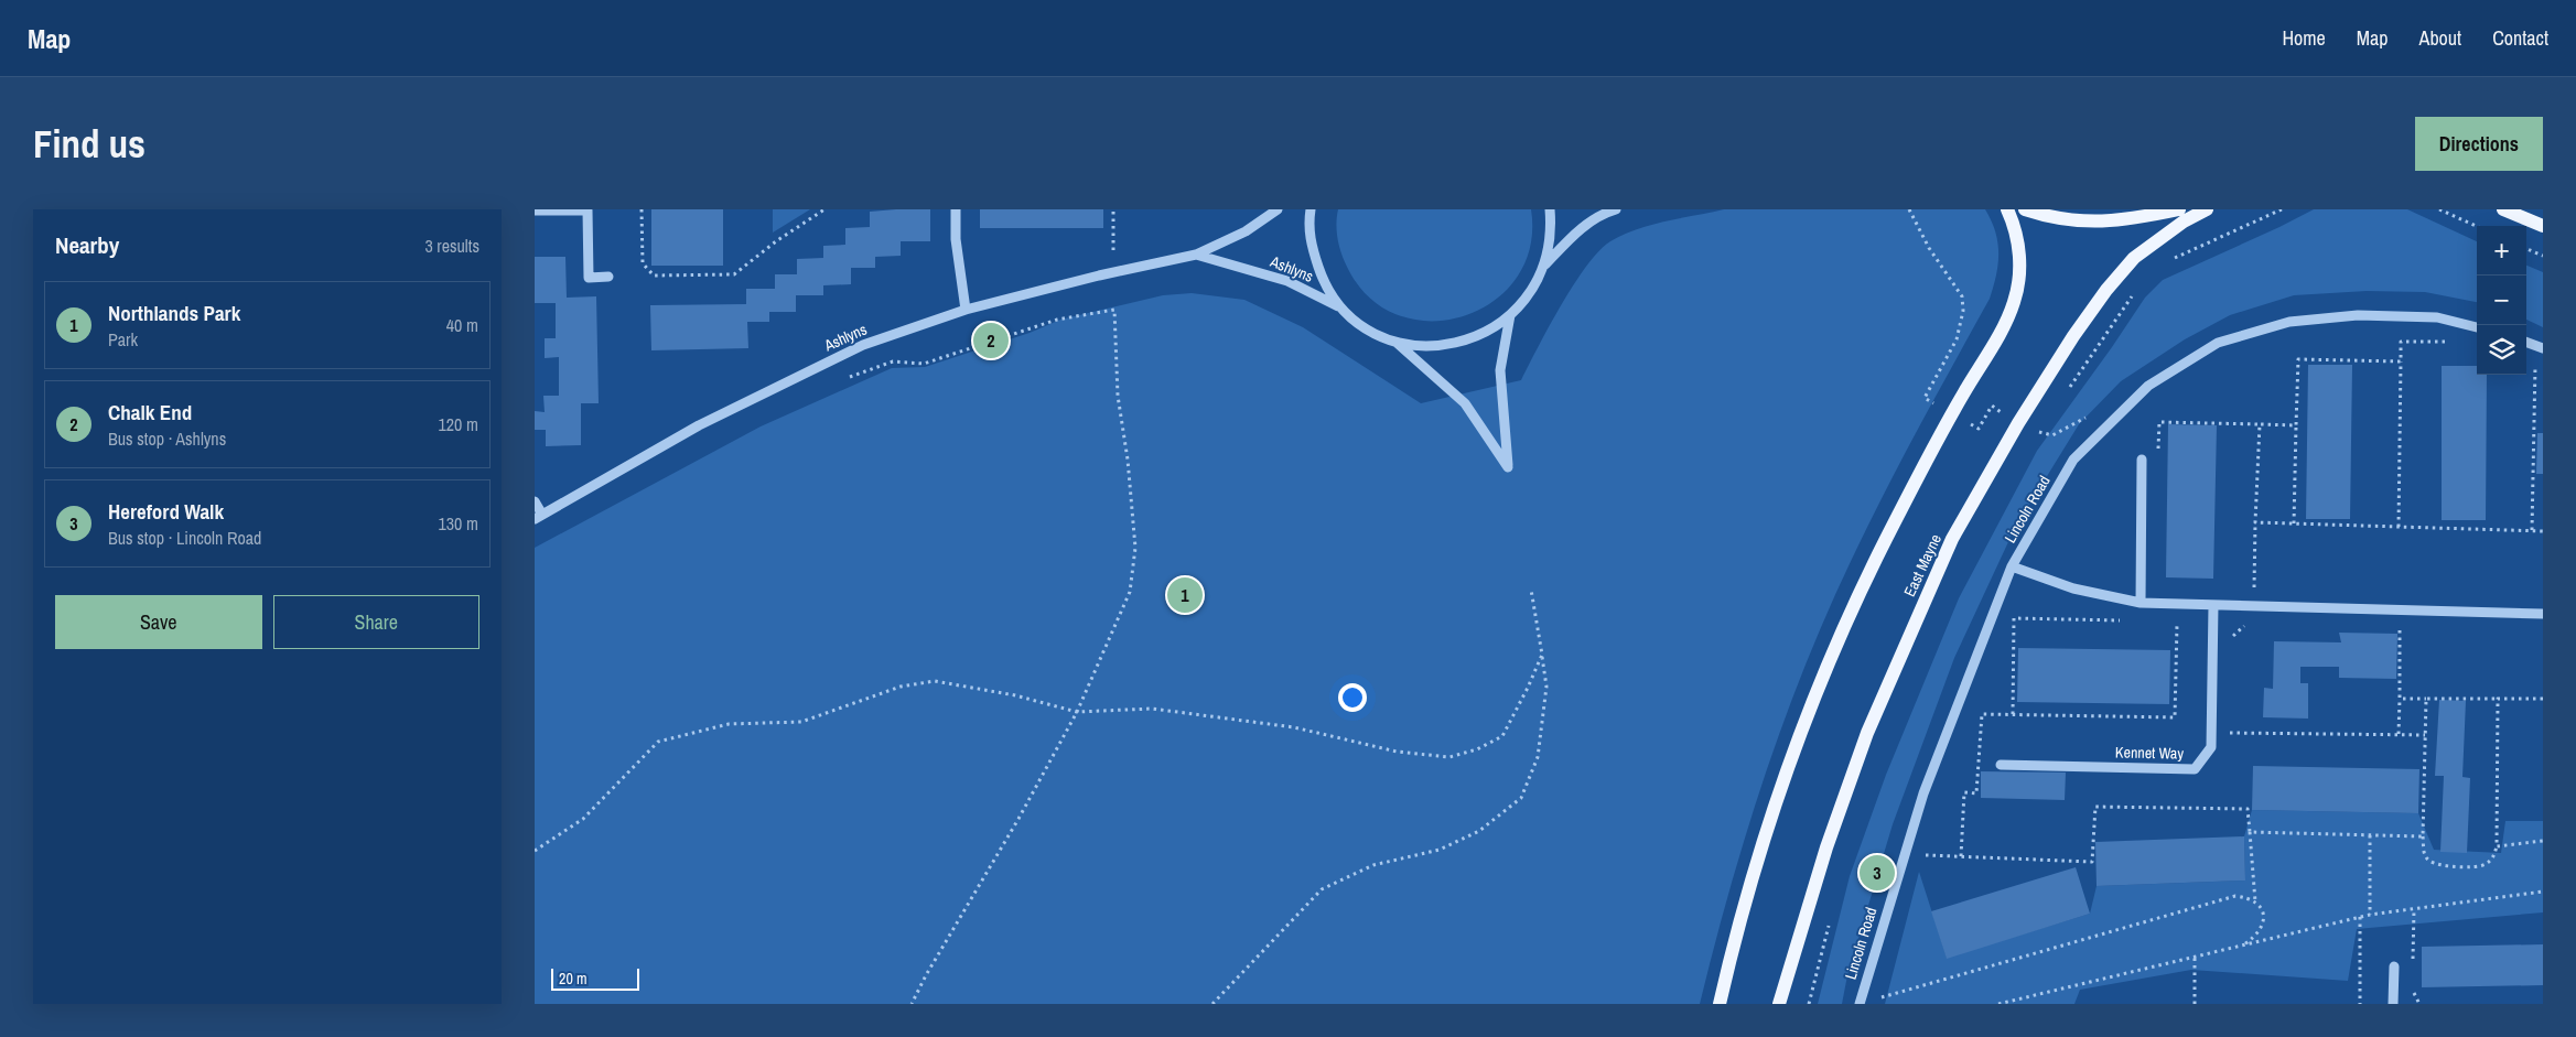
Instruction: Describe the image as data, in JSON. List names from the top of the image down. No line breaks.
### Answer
{"streets":{"main road":["East Mayne"],"street":["Ashlyns","Lincoln Road","Kennet Way"]},"scale_bar":"20 m","page":{"header":"Map","nav":["Home","Map","About","Contact"],"buttons":["Directions",["Save","Share"]],"title":"Find us","heading":["Nearby","3 results"],"map_buttons":["+","−"],"list":[{"mark":"1","name":"Northlands Park","note":"Park","value":"40 m"},{"mark":"2","name":"Chalk End","note":"Bus stop · Ashlyns","value":"120 m"},{"mark":"3","name":"Hereford Walk","note":"Bus stop · Lincoln Road","value":"130 m"}],"pins":["2","1","3"],"scale":"20 m"}}
